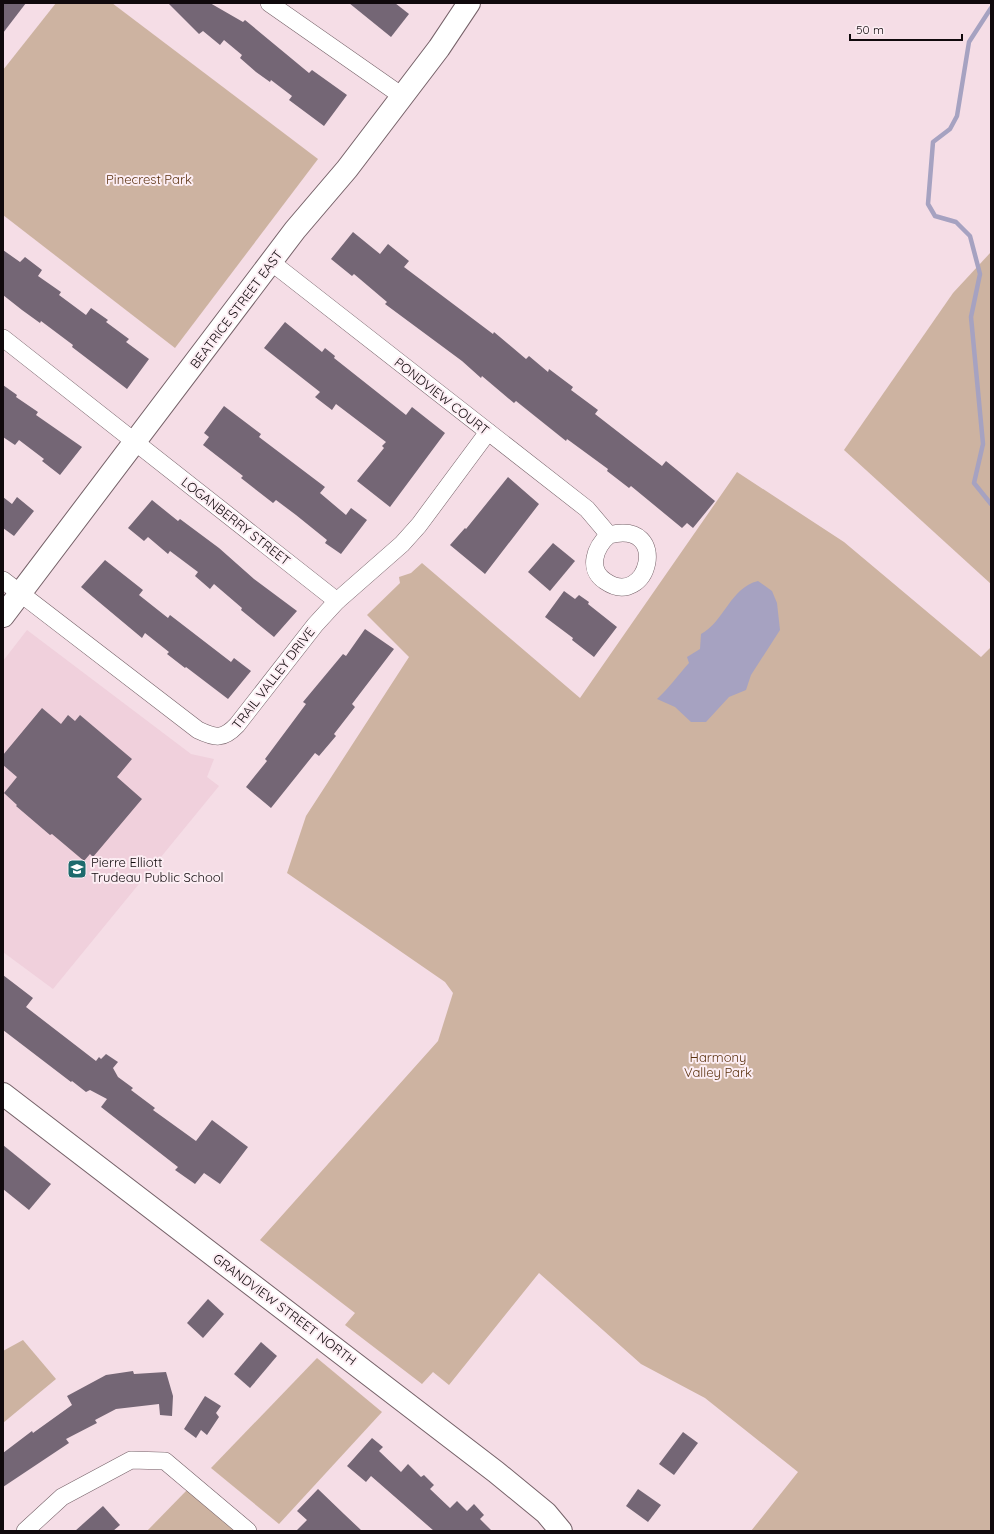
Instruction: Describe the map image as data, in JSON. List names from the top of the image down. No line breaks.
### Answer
{"streets":{"street":["BEATRICE STREET EAST","PONDVIEW COURT","LOGANBERRY STREET","TRAIL VALLEY DRIVE","GRANDVIEW STREET NORTH"]},"crossings":[["BEATRICE STREET EAST","PONDVIEW COURT"],["BEATRICE STREET EAST","LOGANBERRY STREET"],["BEATRICE STREET EAST","TRAIL VALLEY DRIVE"],["PONDVIEW COURT","TRAIL VALLEY DRIVE"],["LOGANBERRY STREET","TRAIL VALLEY DRIVE"]],"parks":["Pinecrest Park","Harmony Valley Park"],"places":{"school or university":["Pierre Elliott Trudeau Public School"]},"scale_bar":"50 m"}
